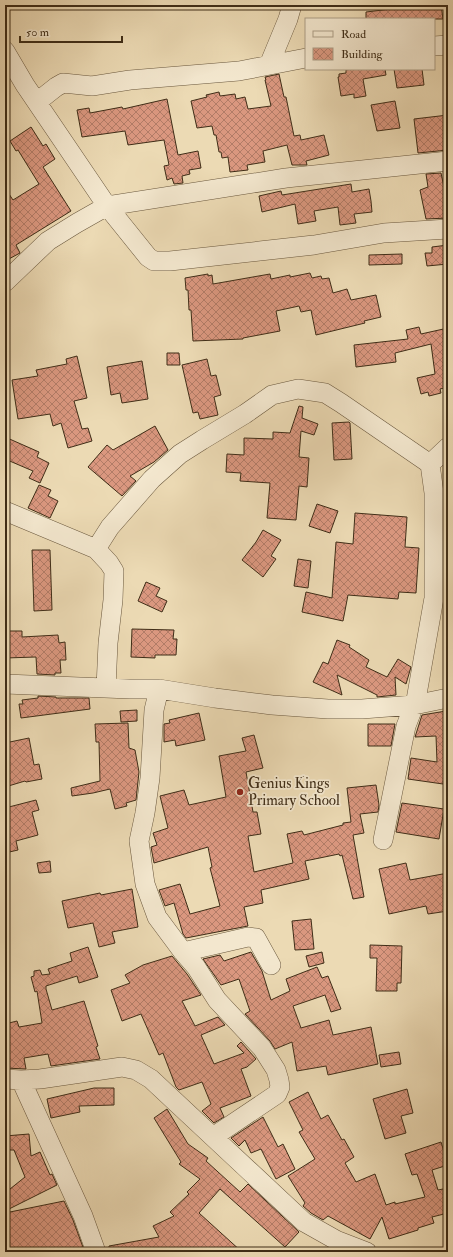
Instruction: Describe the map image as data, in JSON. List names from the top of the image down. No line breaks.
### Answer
{"places":["Genius Kings Primary School"],"legend":["Road","Building"],"scale_bar":"50 m"}
